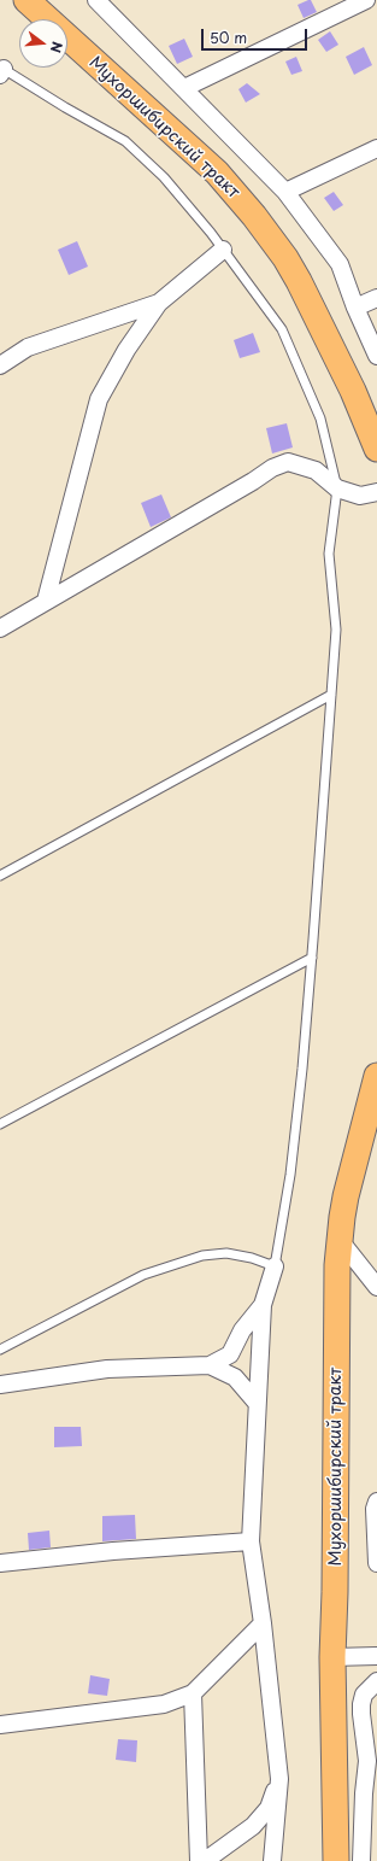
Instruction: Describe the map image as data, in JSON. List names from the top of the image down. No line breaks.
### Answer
{"streets":{"main road":["Мухоршибирский тракт"]},"scale_bar":"50 m","north":"right"}
